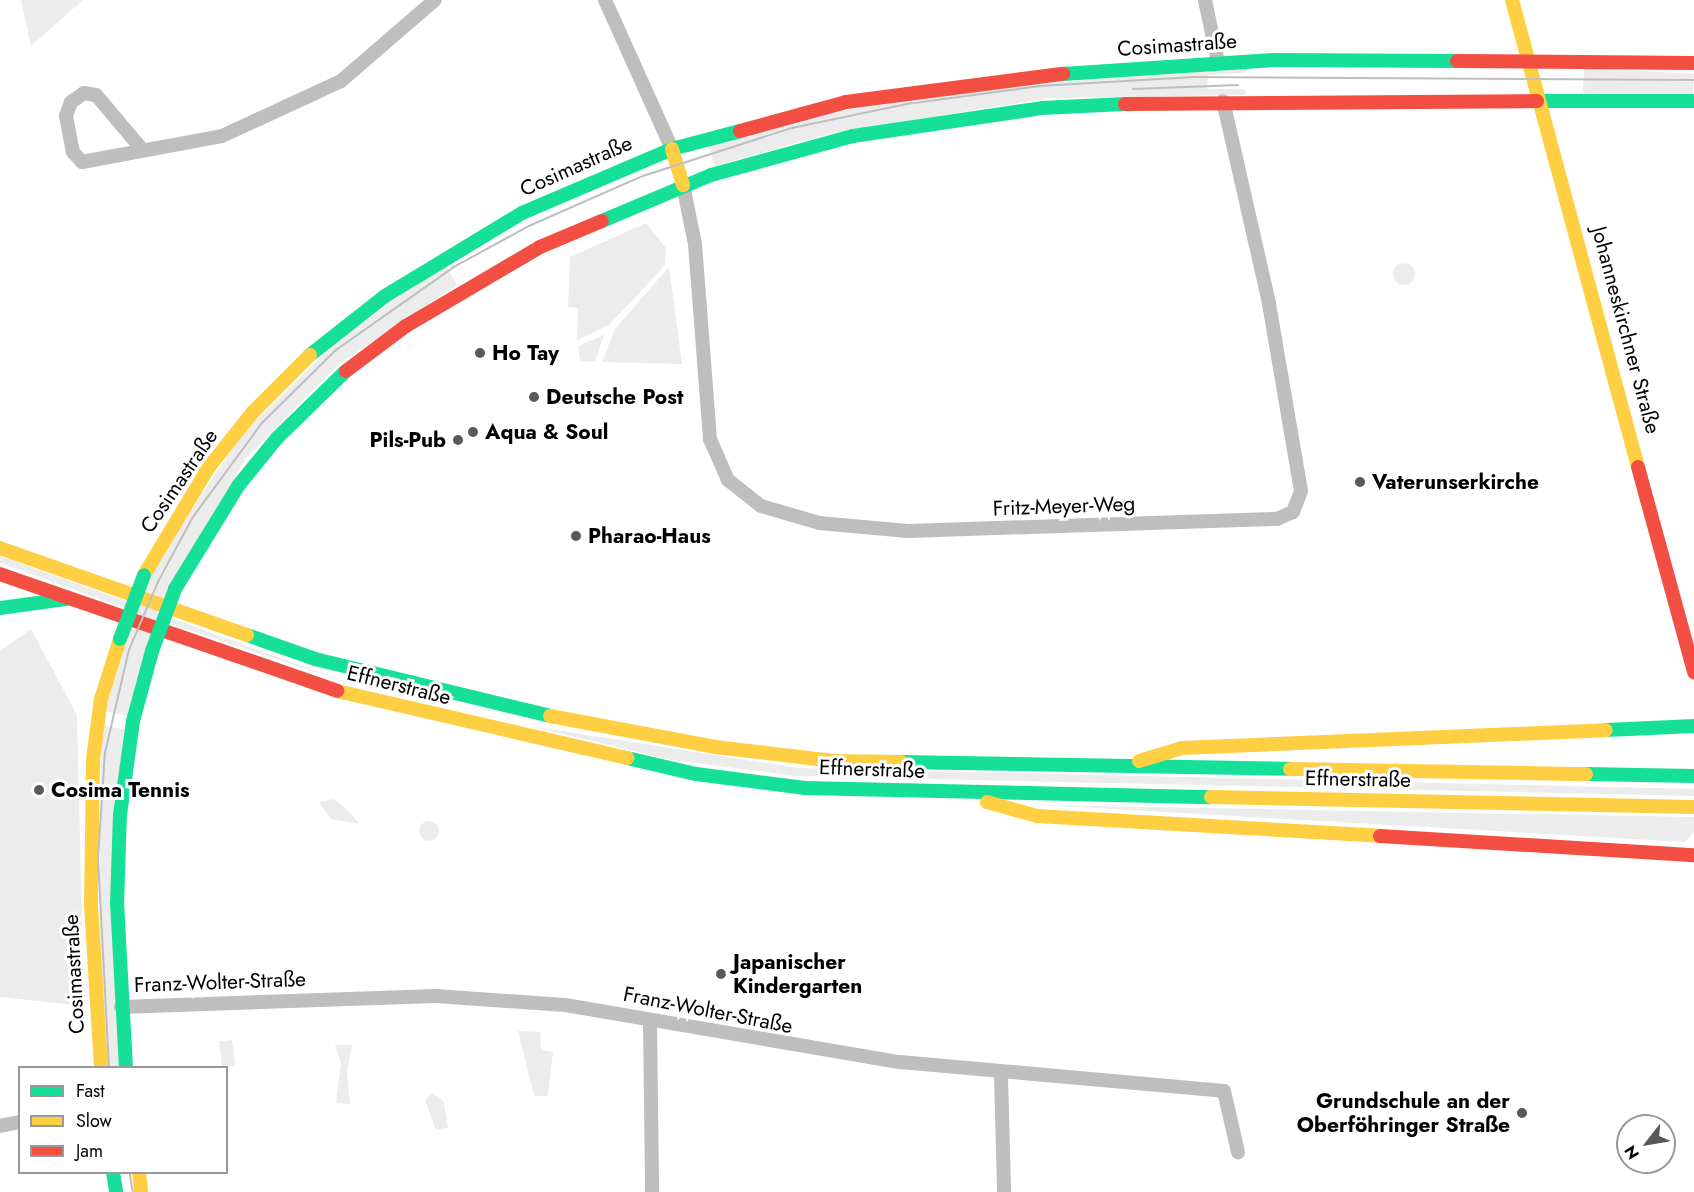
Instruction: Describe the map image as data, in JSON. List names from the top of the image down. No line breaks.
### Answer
{"streets":{"main road":["Cosimastraße","Johanneskirchner Straße","Effnerstraße"],"street":["Fritz-Meyer-Weg","Franz-Wolter-Straße"]},"crossings":[["Cosimastraße","Johanneskirchner Straße"]],"places":["Ho Tay","Deutsche Post","Aqua & Soul","Pils-Pub","Vaterunserkirche","Pharao-Haus","Cosima Tennis","Japanischer Kindergarten","Grundschule an der Oberföhringer Straße"],"legend":["Fast","Slow","Jam"],"north":"bottom left"}
